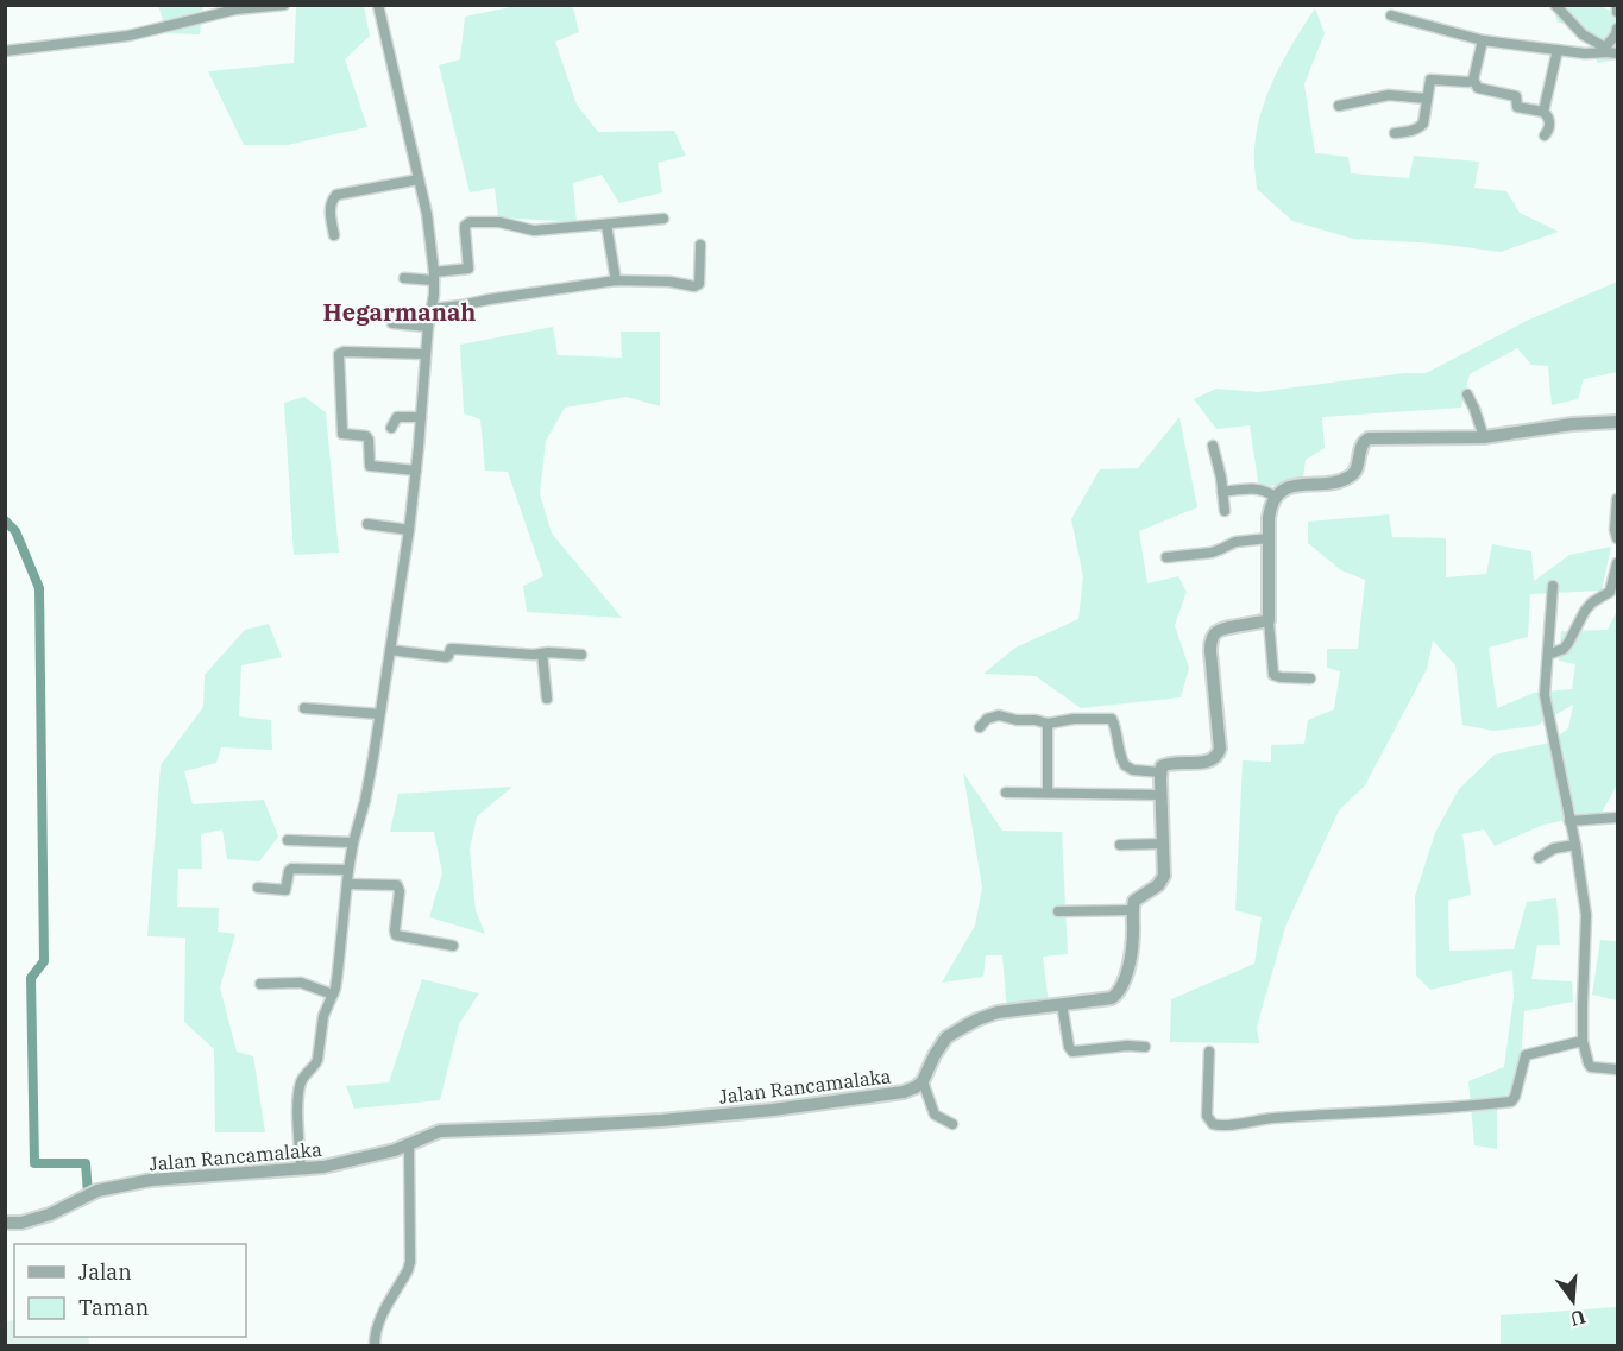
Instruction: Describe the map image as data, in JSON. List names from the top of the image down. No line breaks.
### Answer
{"streets":{"street":["Jalan Rancamalaka"]},"districts":["Hegarmanah"],"legend":["Jalan","Taman"],"north":"bottom"}
